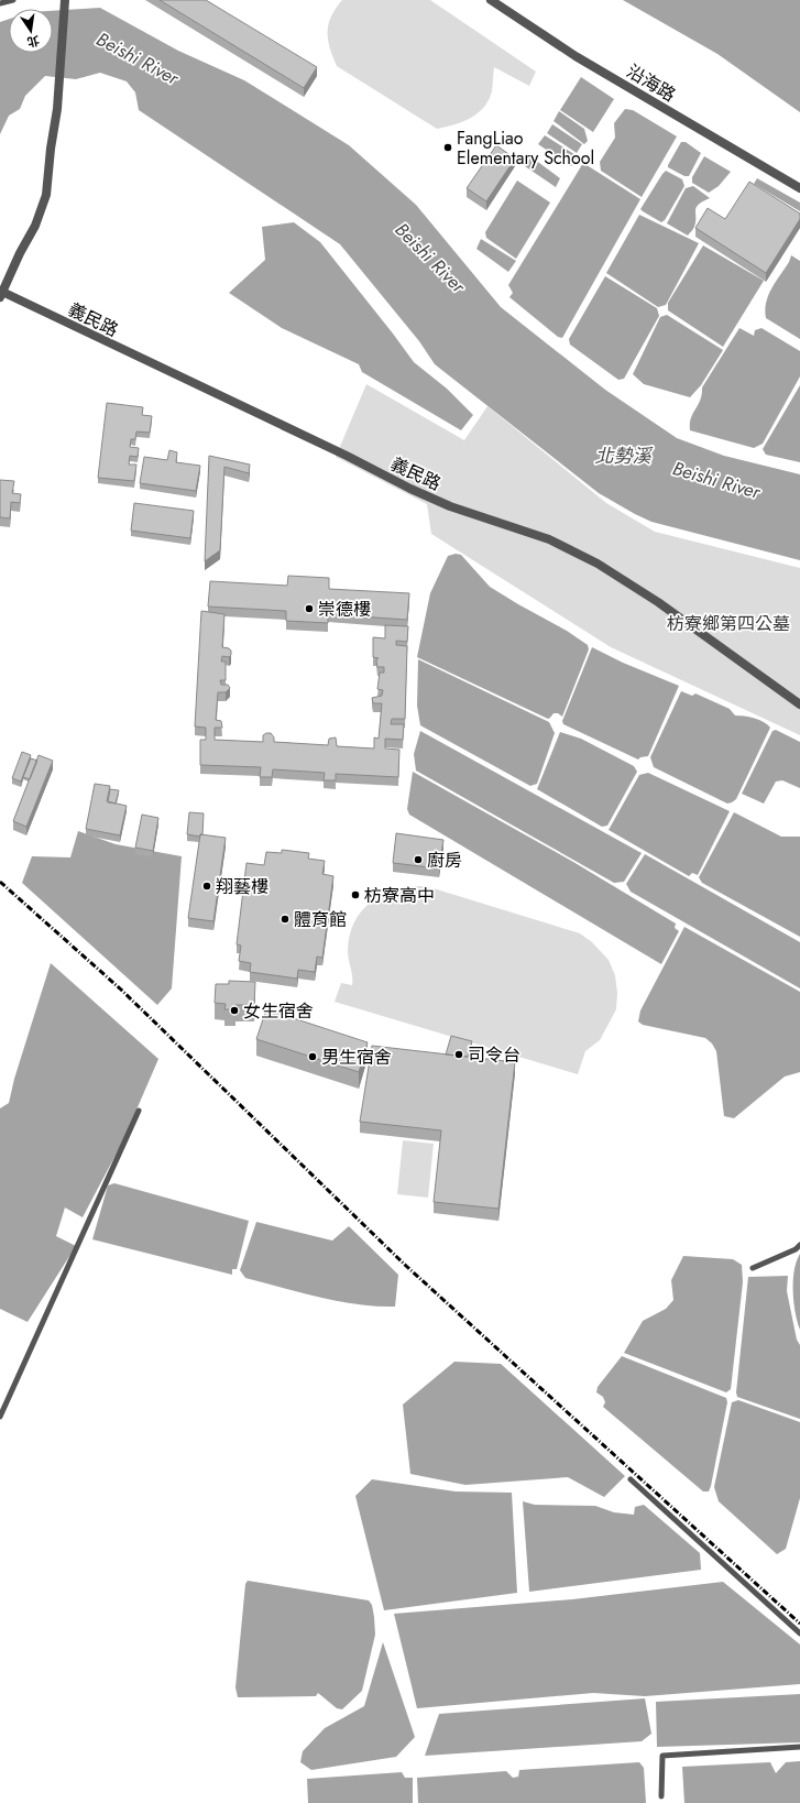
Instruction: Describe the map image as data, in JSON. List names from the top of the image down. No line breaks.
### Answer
{"streets":{"street":["沿海路","義民路"]},"water":["Beishi River","北勢溪"],"parks":["枋寮鄉第四公墓"],"places":["FangLiao Elementary School","崇德樓","廚房","翔藝樓","枋寮高中","體育館","女生宿舍","司令台","男生宿舍"],"north":"bottom"}
